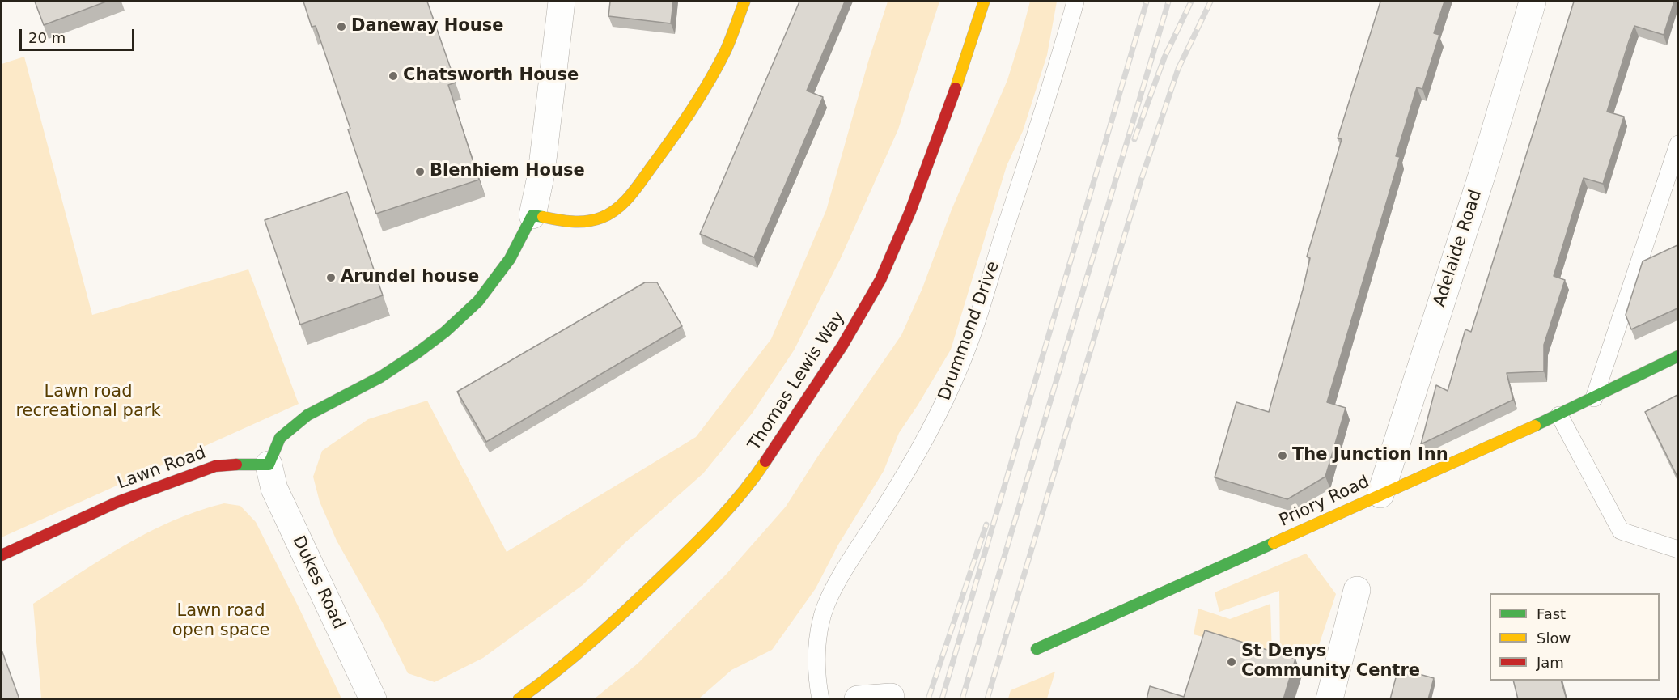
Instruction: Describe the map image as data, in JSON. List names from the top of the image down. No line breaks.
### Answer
{"streets":{"street":["Adelaide Road","Thomas Lewis Way","Lawn Road","Priory Road","Dukes Road"],"lane":["Drummond Drive"]},"crossings":[["Adelaide Road","Priory Road"],["Lawn Road","Dukes Road"]],"parks":["Lawn road recreational park","Lawn road open space"],"places":["Daneway House","Chatsworth House","Blenhiem House","Arundel house","The Junction Inn","St Denys Community Centre"],"legend":["Fast","Slow","Jam"],"scale_bar":"20 m"}
